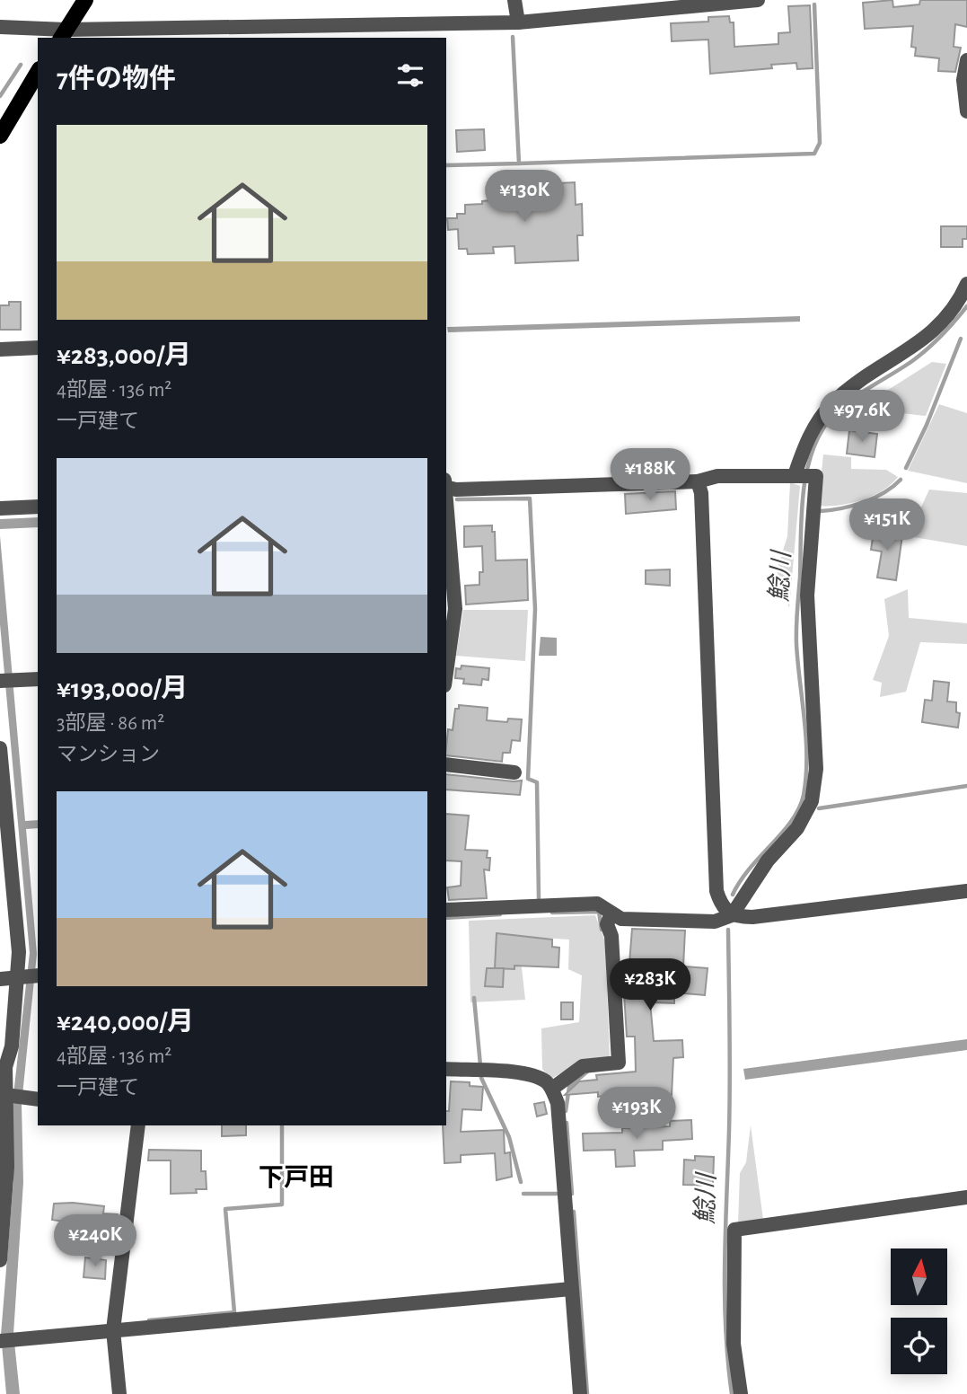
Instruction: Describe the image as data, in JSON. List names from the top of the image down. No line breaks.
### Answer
{"districts":["下戸田"],"water":["鯰川"],"north":"top","page":{"heading":"7件の物件","list":[{"name":"¥283,000/月","note":"4部屋 · 136 m² · 一戸建て"},{"name":"¥193,000/月","note":"3部屋 · 86 m² · マンション"},{"name":"¥240,000/月","note":"4部屋 · 136 m² · 一戸建て"}],"price":["¥130K","¥97.6K","¥188K","¥151K","¥283K","¥193K","¥240K"]}}
